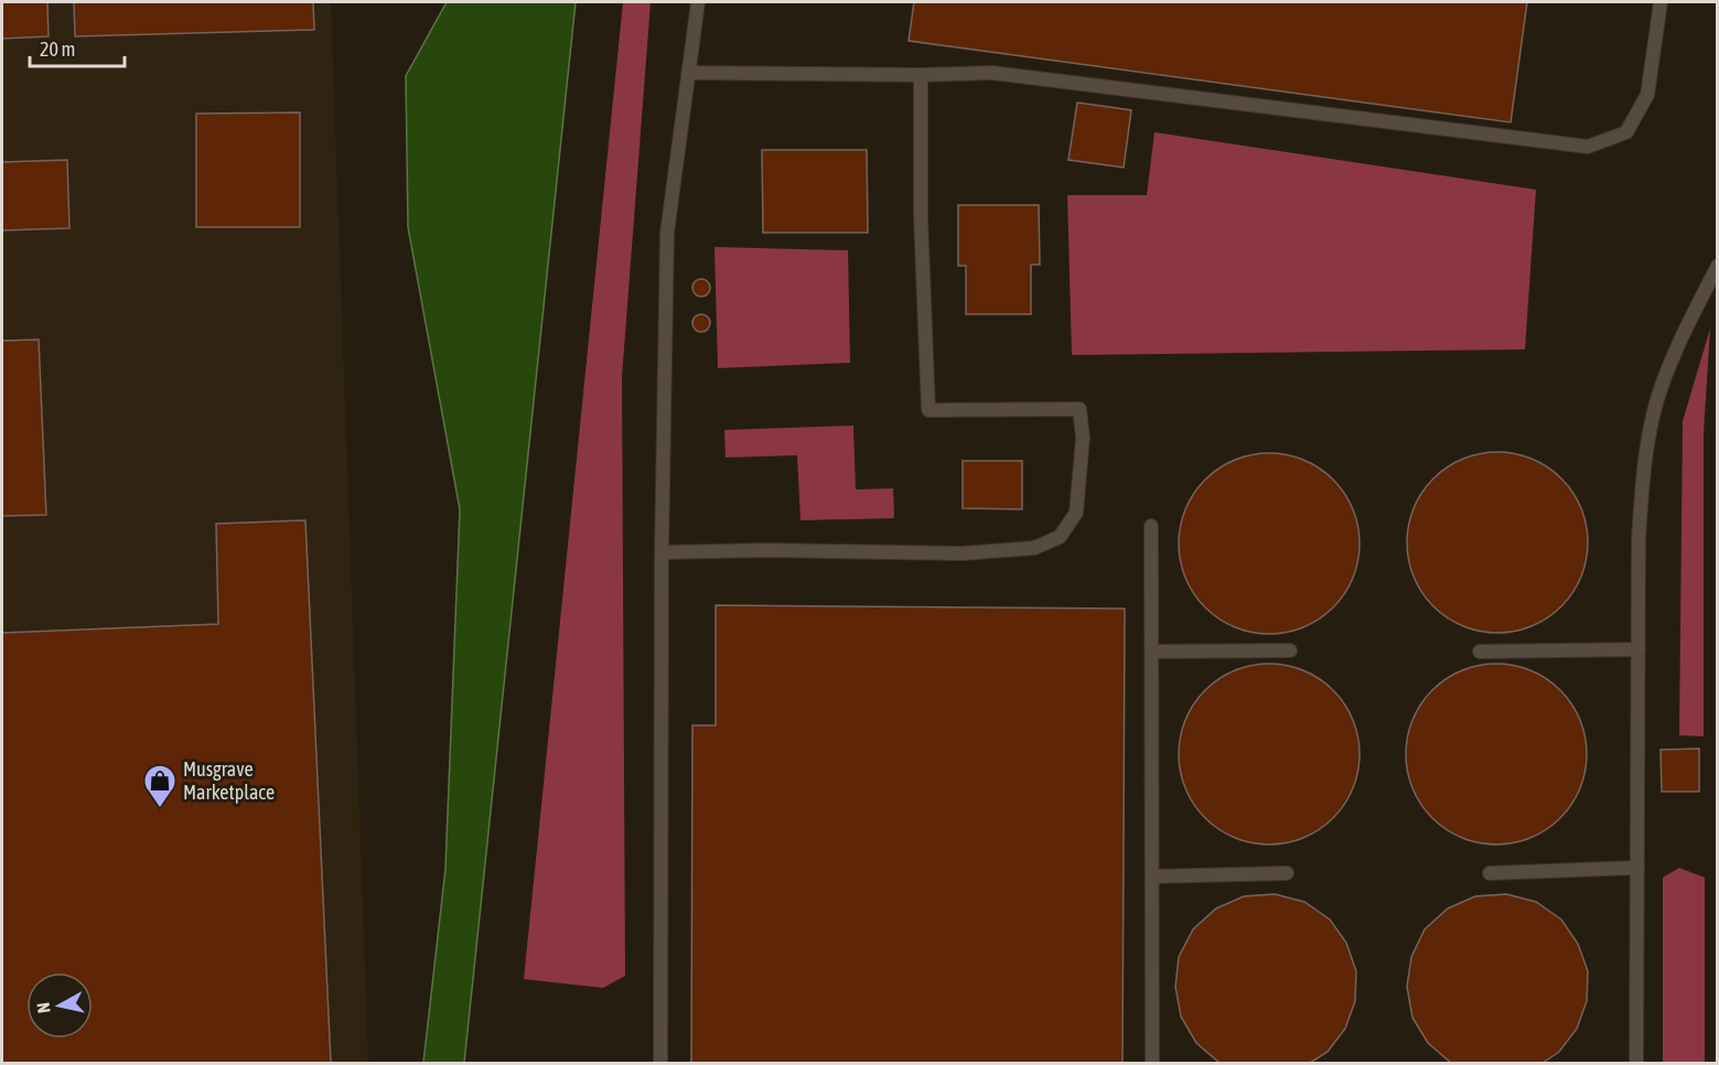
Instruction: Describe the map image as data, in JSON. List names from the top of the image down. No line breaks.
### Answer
{"places":{"shop":["Musgrave Marketplace"]},"scale_bar":"20 m","north":"left"}
